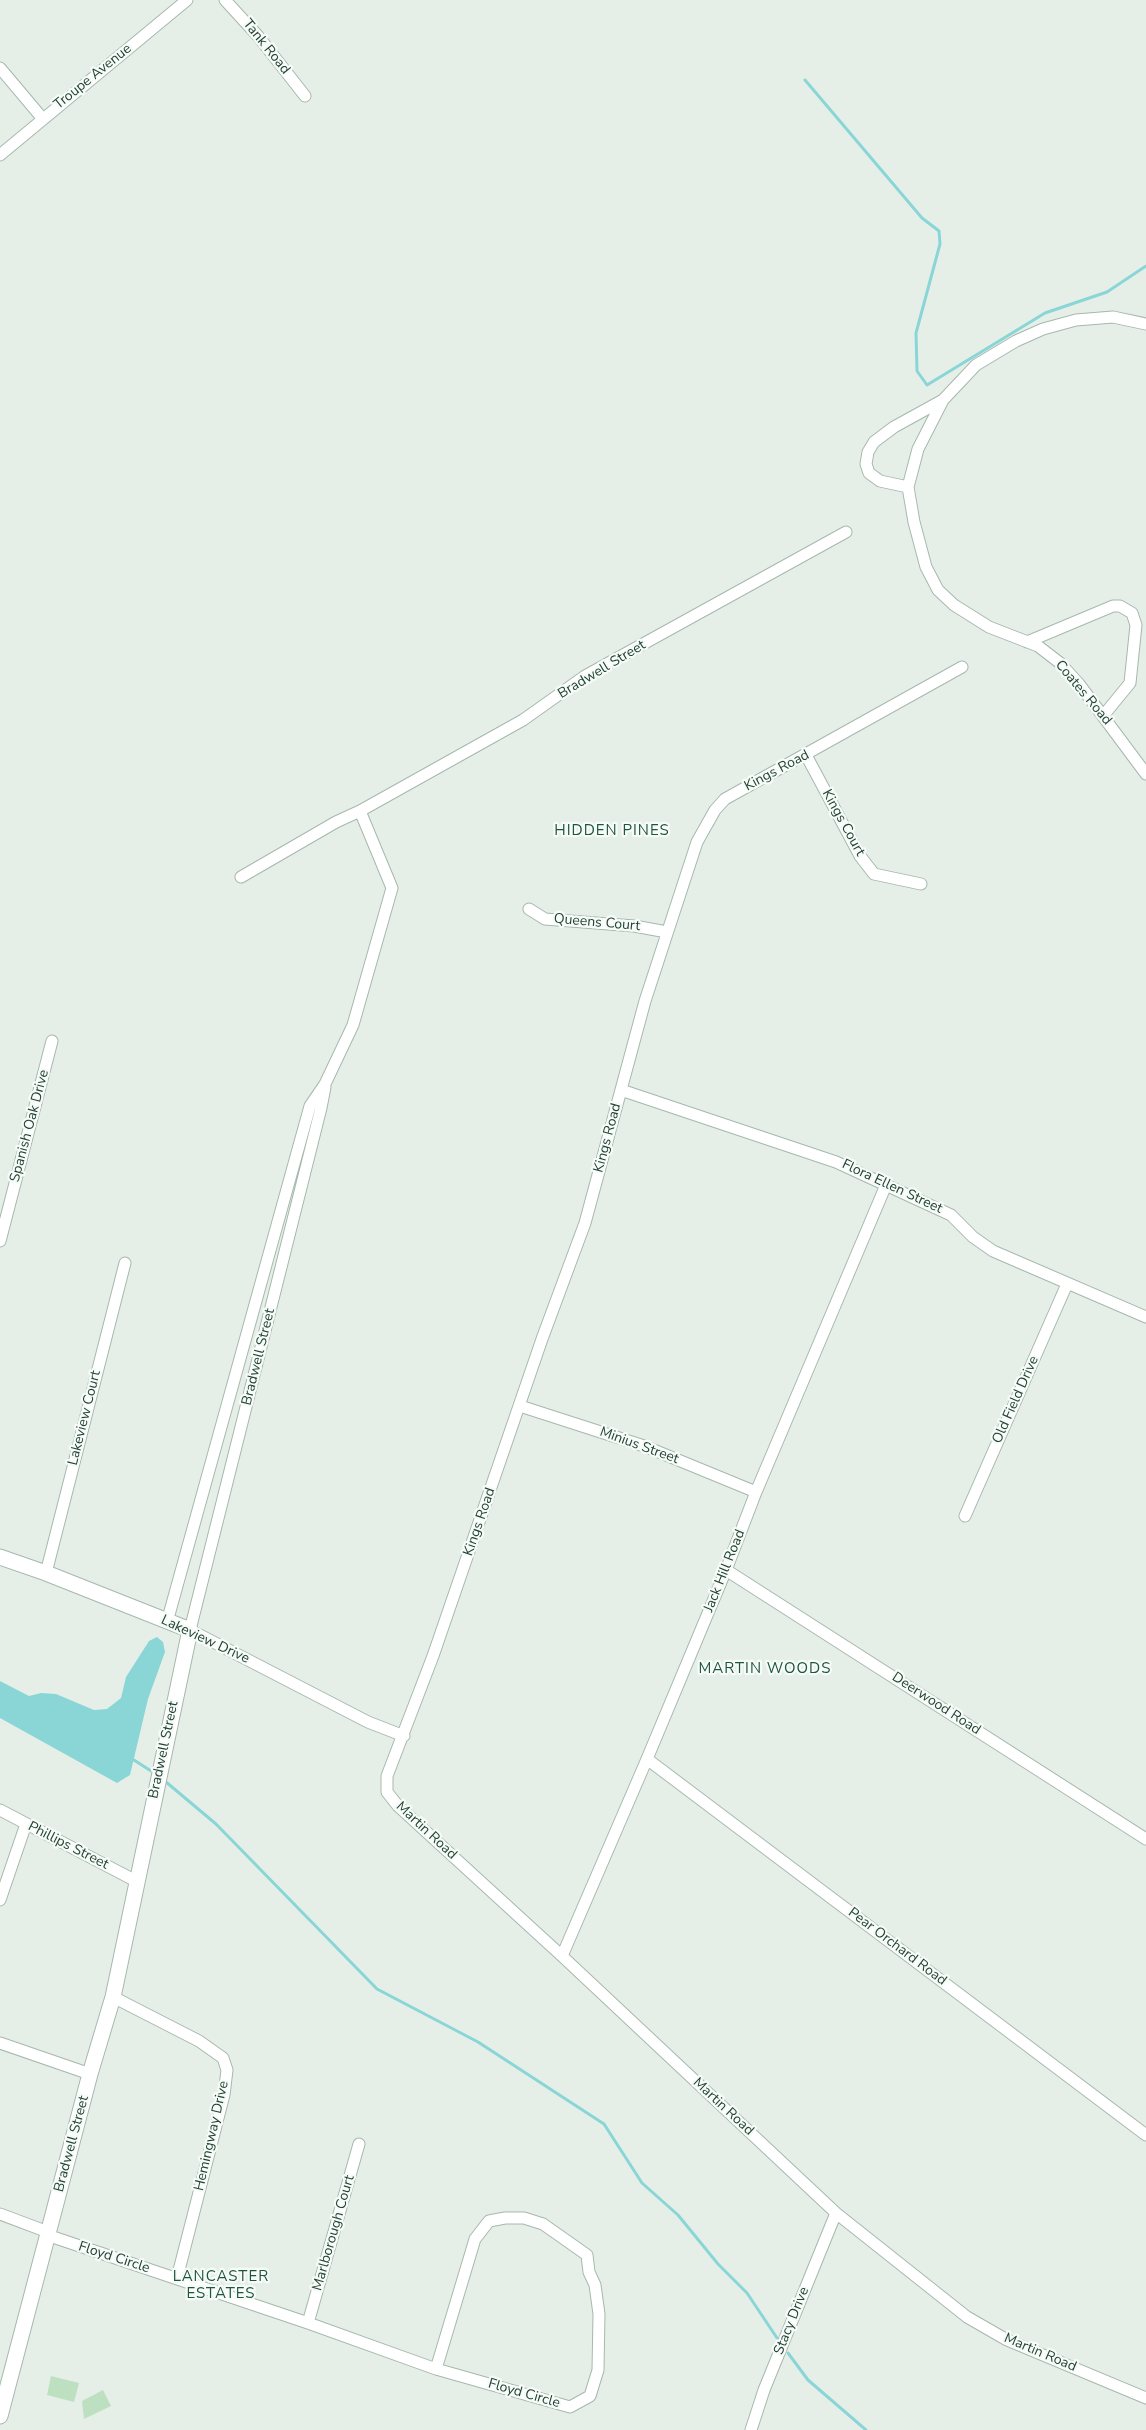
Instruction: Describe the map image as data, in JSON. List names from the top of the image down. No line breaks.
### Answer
{"streets":{"street":["Tank Road","Troupe Avenue","Bradwell Street","Coates Road","Kings Road","Kings Court","Queens Court","Spanish Oak Drive","Flora Ellen Street","Old Field Drive","Lakeview Court","Minius Street","Jack Hill Road","Lakeview Drive","Deerwood Road","Martin Road","Phillips Street","Pear Orchard Road","Hemingway Drive","Marlborough Court","Floyd Circle","Stacy Drive"]},"crossings":[["Bradwell Street","Lakeview Drive"],["Bradwell Street","Phillips Street"],["Bradwell Street","Hemingway Drive"],["Bradwell Street","Floyd Circle"],["Kings Road","Kings Court"],["Kings Road","Queens Court"],["Kings Road","Flora Ellen Street"],["Kings Road","Minius Street"],["Kings Road","Lakeview Drive"],["Kings Road","Martin Road"],["Flora Ellen Street","Old Field Drive"],["Flora Ellen Street","Jack Hill Road"],["Lakeview Court","Lakeview Drive"],["Minius Street","Jack Hill Road"],["Jack Hill Road","Deerwood Road"],["Jack Hill Road","Martin Road"],["Jack Hill Road","Pear Orchard Road"],["Lakeview Drive","Martin Road"],["Martin Road","Stacy Drive"],["Hemingway Drive","Floyd Circle"],["Marlborough Court","Floyd Circle"]],"districts":["HIDDEN PINES","MARTIN WOODS","LANCASTER ESTATES"]}
